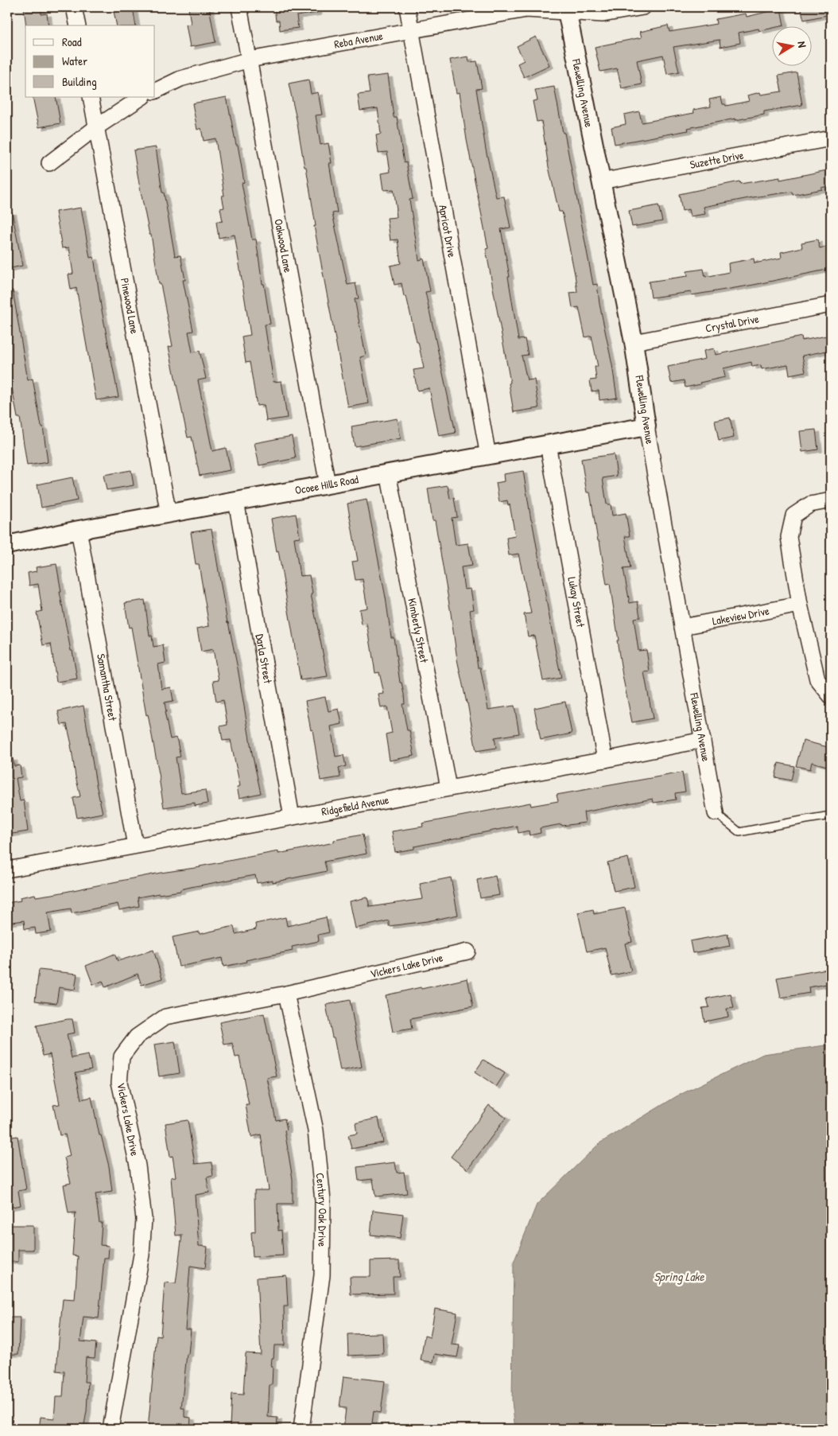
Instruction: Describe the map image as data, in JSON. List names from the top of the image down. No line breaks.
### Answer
{"streets":{"street":["Reba Avenue","Flewelling Avenue","Suzette Drive","Apricot Drive","Oakwood Lane","Pinewood Lane","Crystal Drive","Ocoee Hills Road","Lukay Street","Lakeview Drive","Kimberly Street","Darla Street","Samantha Street","Ridgefield Avenue","Vickers Lake Drive","Century Oak Drive"]},"crossings":[["Reba Avenue","Flewelling Avenue"],["Reba Avenue","Apricot Drive"],["Reba Avenue","Oakwood Lane"],["Flewelling Avenue","Suzette Drive"],["Flewelling Avenue","Crystal Drive"],["Flewelling Avenue","Ocoee Hills Road"],["Flewelling Avenue","Lakeview Drive"],["Flewelling Avenue","Ridgefield Avenue"],["Apricot Drive","Ocoee Hills Road"],["Oakwood Lane","Ocoee Hills Road"],["Pinewood Lane","Ocoee Hills Road"],["Ocoee Hills Road","Lukay Street"],["Ocoee Hills Road","Kimberly Street"],["Ocoee Hills Road","Darla Street"],["Ocoee Hills Road","Samantha Street"],["Lukay Street","Ridgefield Avenue"],["Kimberly Street","Ridgefield Avenue"],["Darla Street","Ridgefield Avenue"],["Samantha Street","Ridgefield Avenue"],["Vickers Lake Drive","Century Oak Drive"]],"water":["Spring Lake"],"legend":["Road","Water","Building"],"north":"right"}
